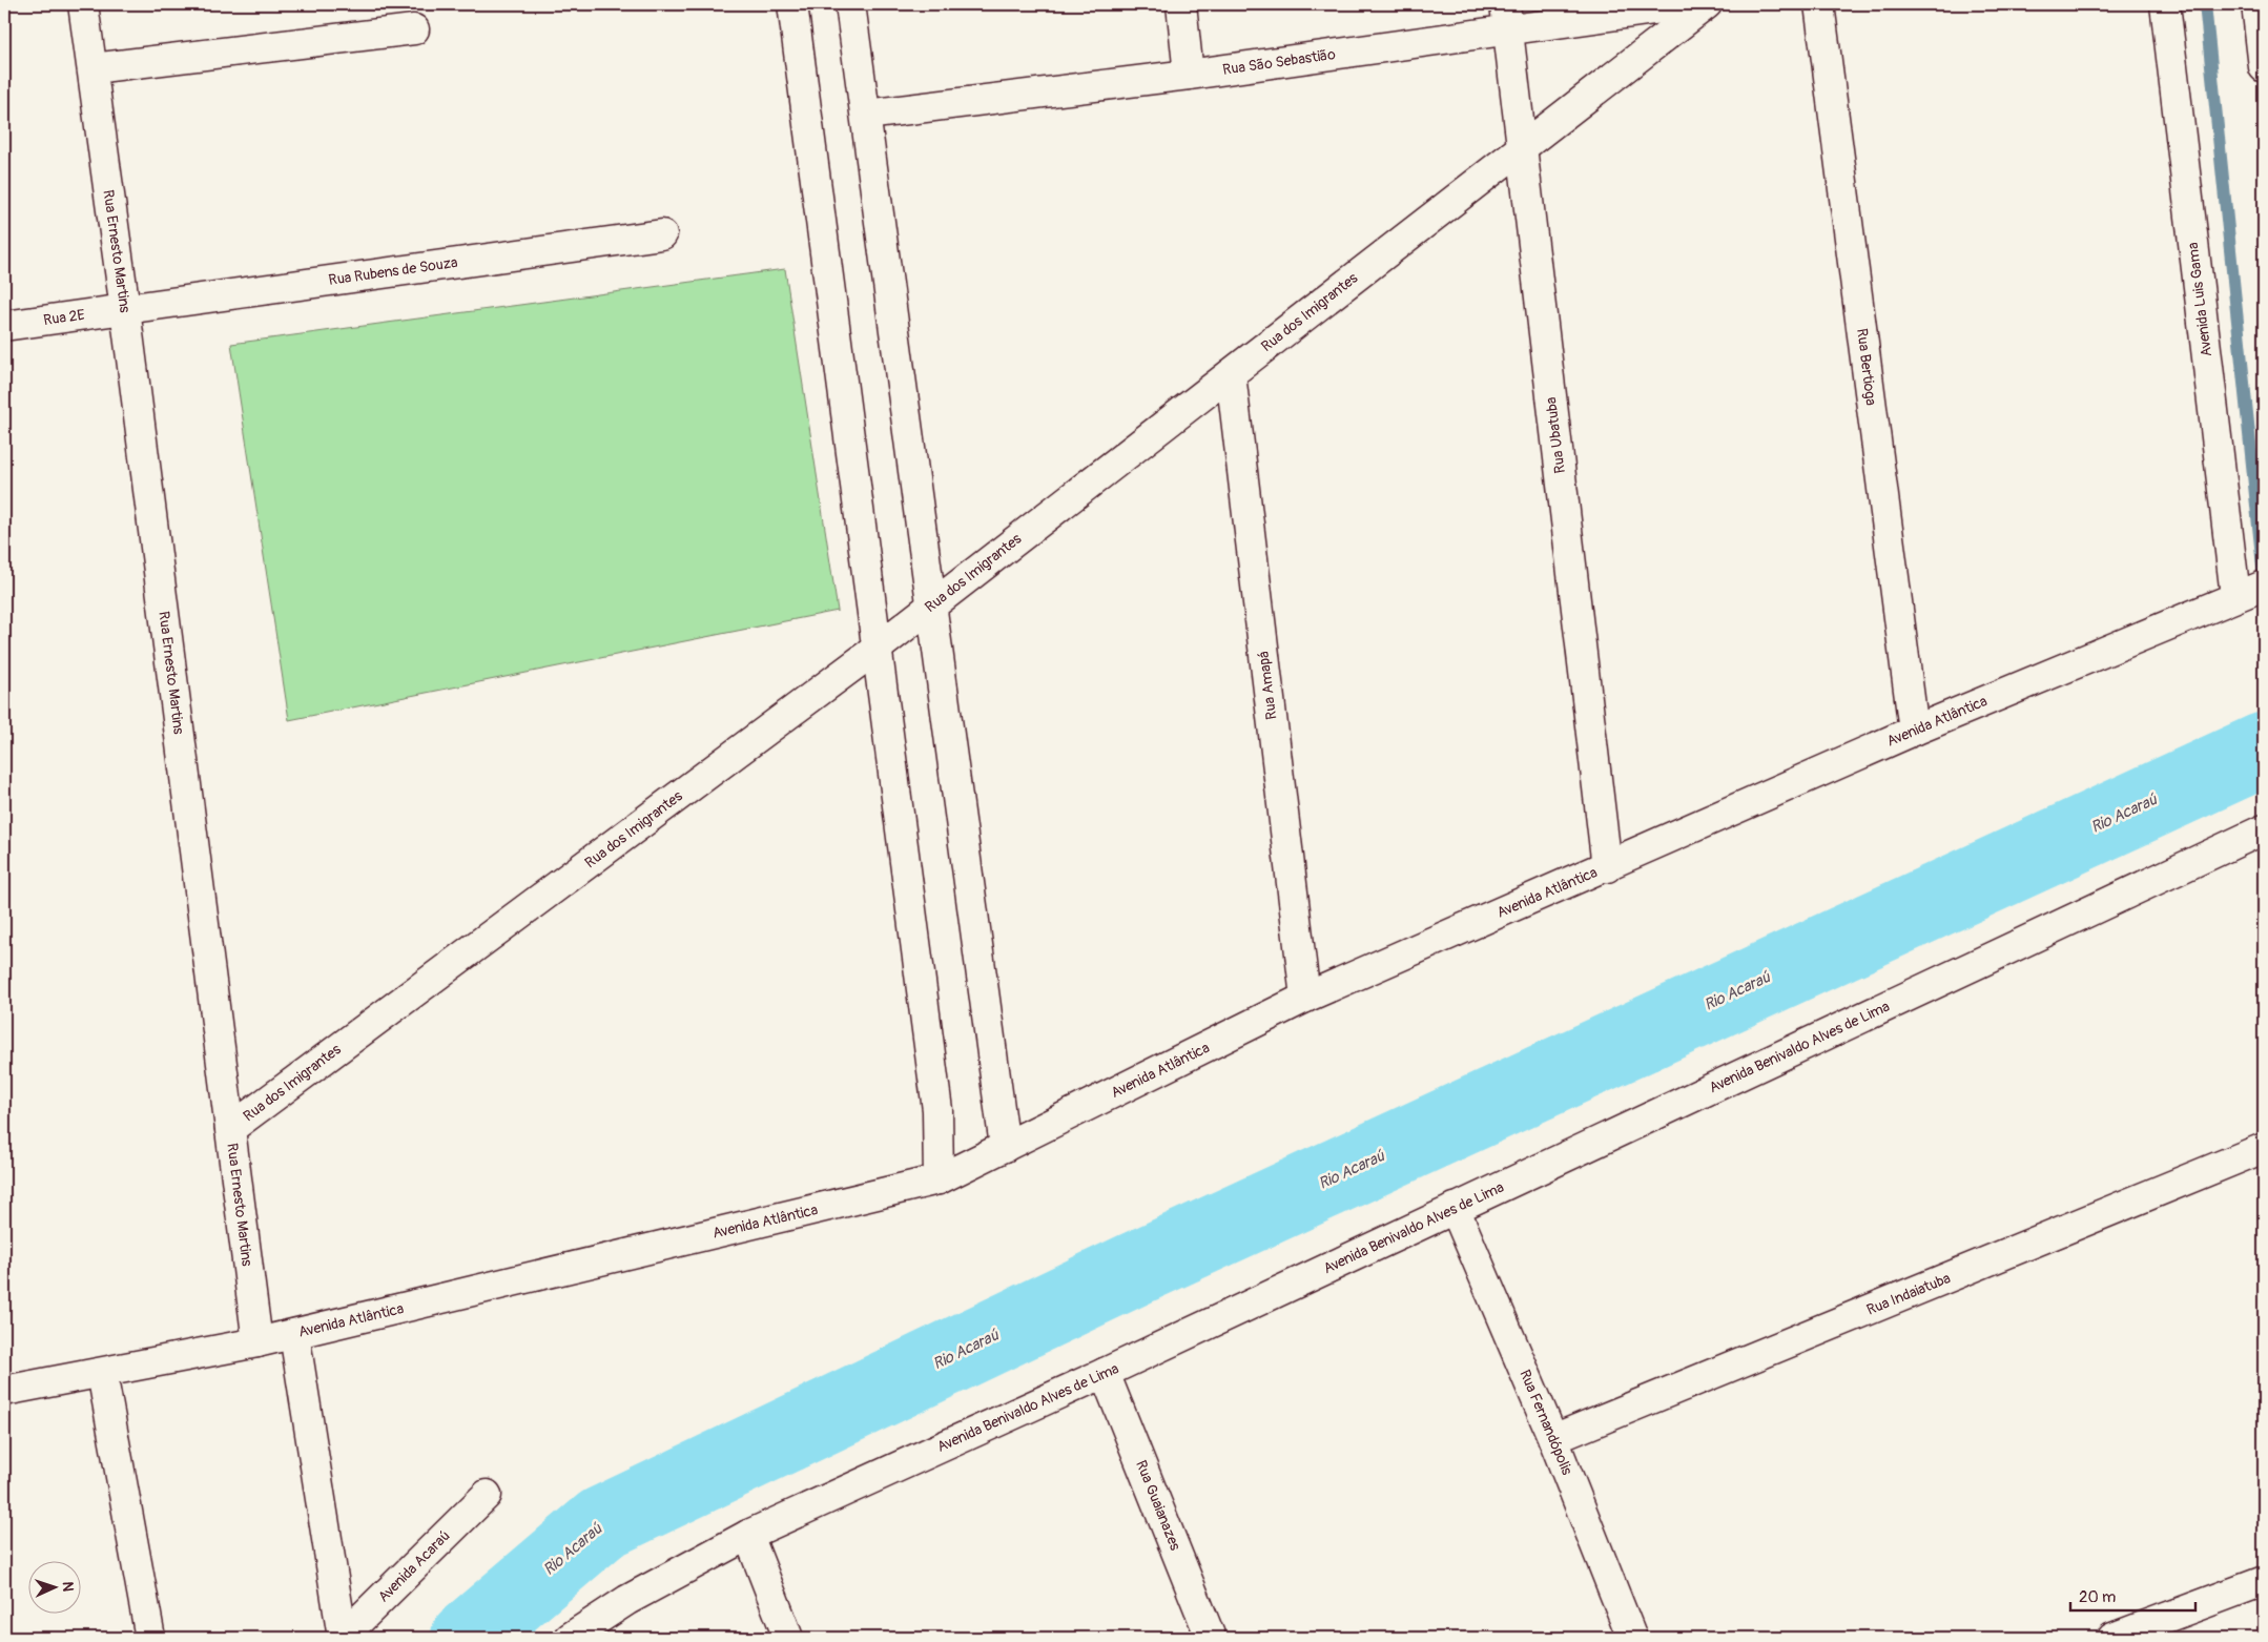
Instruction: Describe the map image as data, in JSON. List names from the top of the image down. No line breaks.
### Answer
{"streets":{"street":["Rua São Sebastião","Rua Ernesto Martins","Rua Rubens de Souza","Avenida Luis Gama","Rua dos Imigrantes","Rua 2E","Rua Bertioga","Rua Ubatuba","Rua Amapá","Avenida Atlântica","Avenida Benivaldo Alves de Lima","Rua Indaiatuba","Rua Fernandópolis","Rua Guaianazes","Avenida Acaraú"]},"crossings":[["Rua São Sebastião","Rua Ubatuba"],["Rua Ernesto Martins","Rua Rubens de Souza"],["Rua Ernesto Martins","Rua dos Imigrantes"],["Rua Ernesto Martins","Rua 2E"],["Rua Ernesto Martins","Avenida Atlântica"],["Rua Rubens de Souza","Rua 2E"],["Avenida Luis Gama","Avenida Atlântica"],["Rua dos Imigrantes","Rua Ubatuba"],["Rua dos Imigrantes","Rua Amapá"],["Rua Bertioga","Avenida Atlântica"],["Rua Ubatuba","Avenida Atlântica"],["Rua Amapá","Avenida Atlântica"],["Avenida Benivaldo Alves de Lima","Rua Fernandópolis"],["Avenida Benivaldo Alves de Lima","Rua Guaianazes"],["Rua Indaiatuba","Rua Fernandópolis"]],"water":["Rio Acaraú"],"scale_bar":"20 m","north":"right"}
